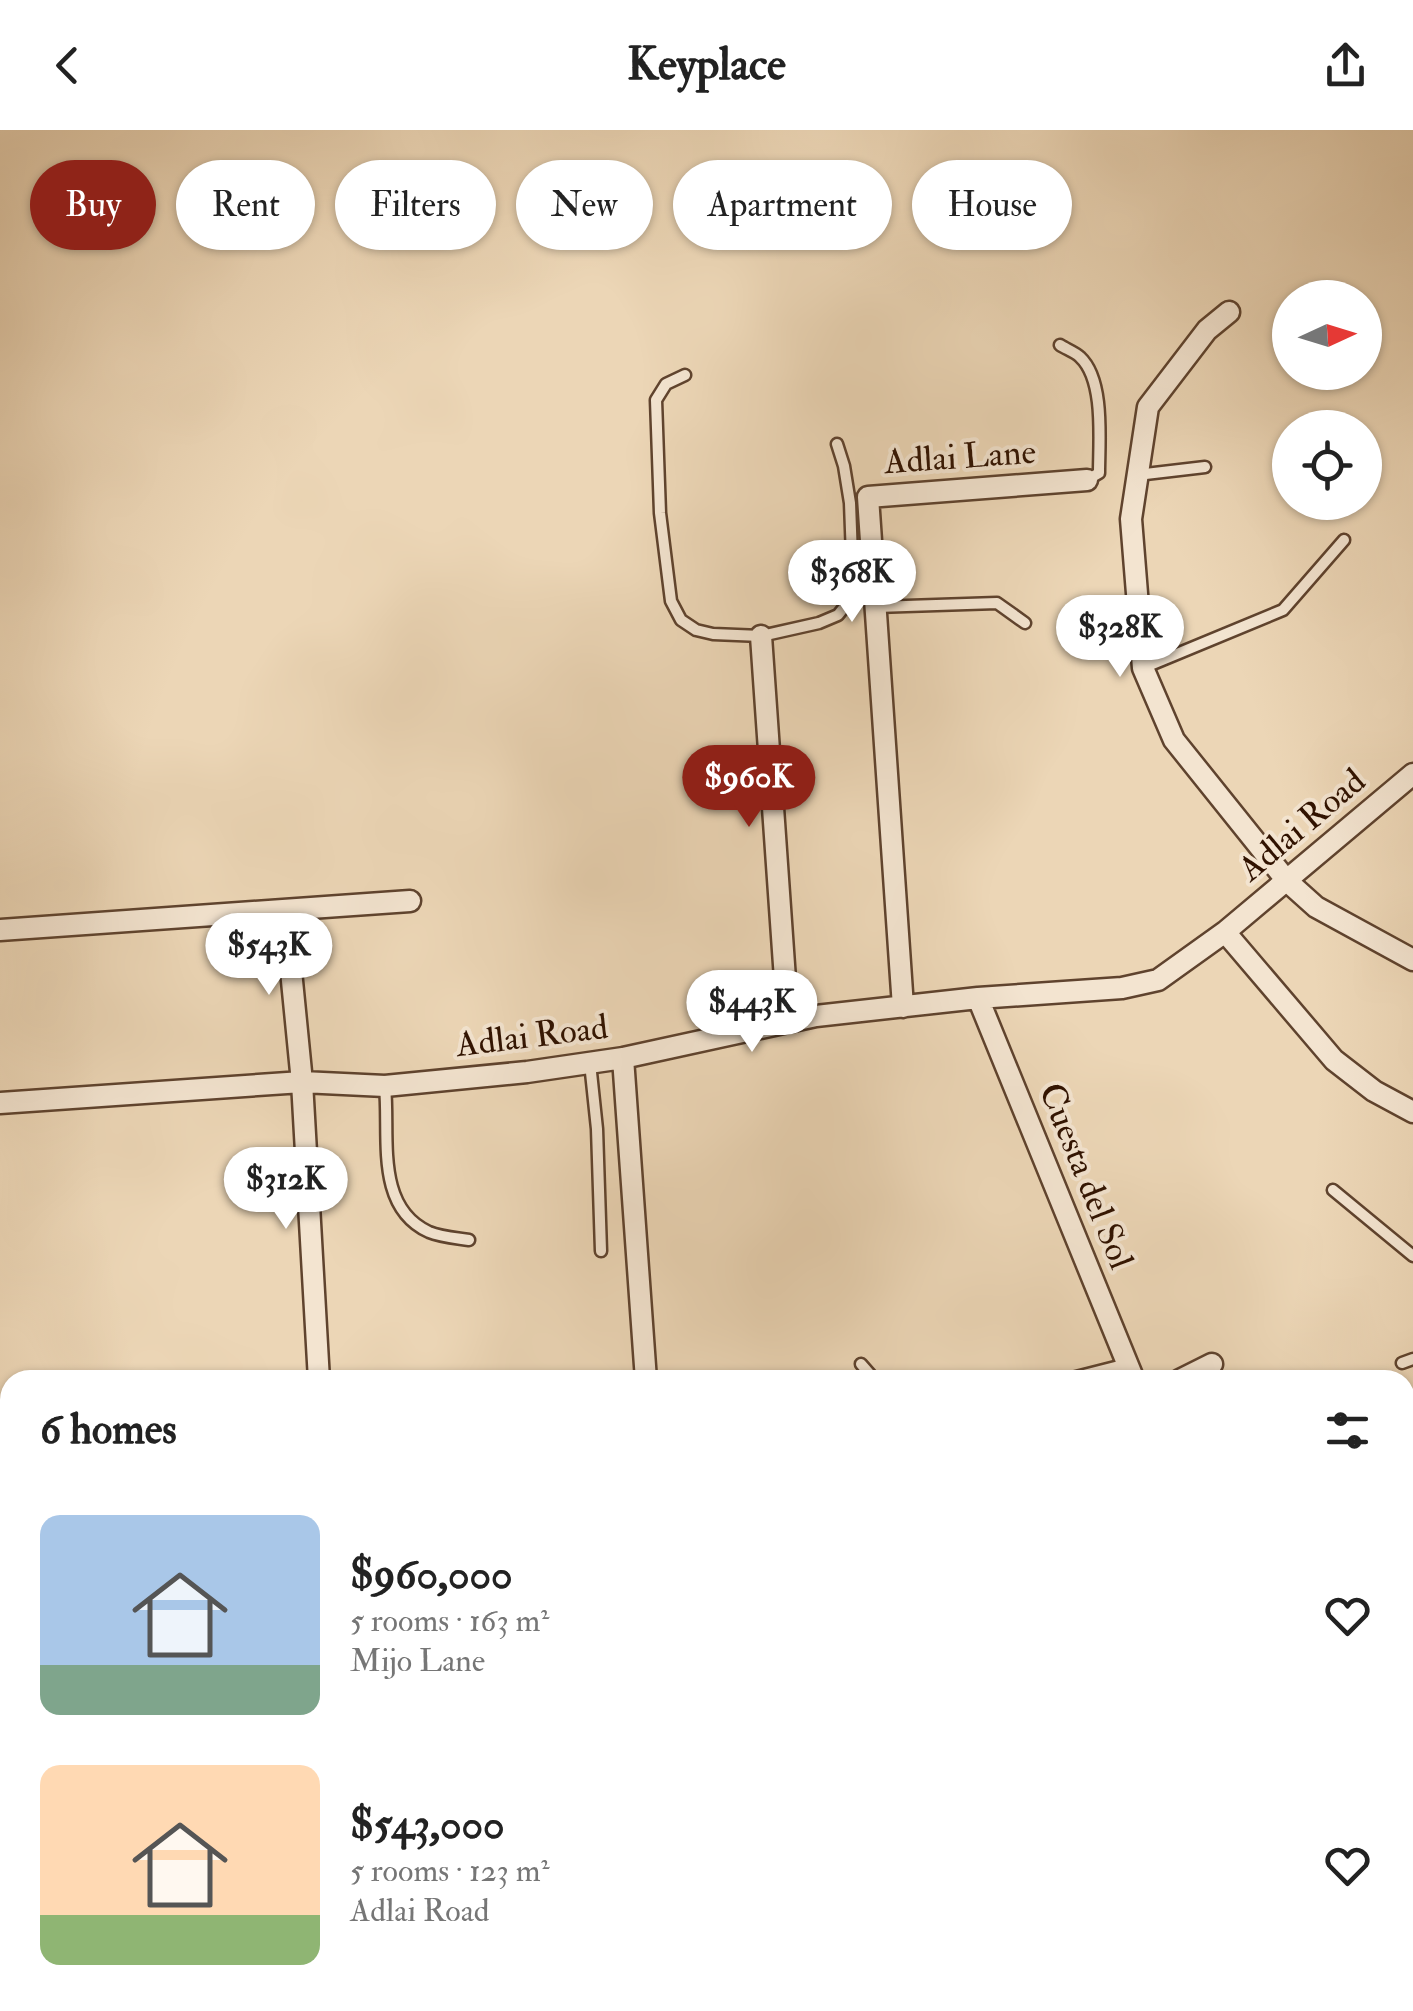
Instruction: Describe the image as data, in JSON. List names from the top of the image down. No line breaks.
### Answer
{"streets":{"street":["Adlai Lane","Adlai Road","Cuesta del Sol"]},"crossings":[["Adlai Lane","Adlai Road"],["Adlai Road","Cuesta del Sol"]],"north":"right","page":{"header":"Keyplace","chip":["Buy","Rent","Filters","New","Apartment","House"],"price":["$368K","$328K","$960K","$543K","$443K","$312K"],"heading":"6 homes","list":[{"name":"$960,000","note":"5 rooms · 163 m² · Mijo Lane"},{"name":"$543,000","note":"5 rooms · 123 m² · Adlai Road"}]}}
